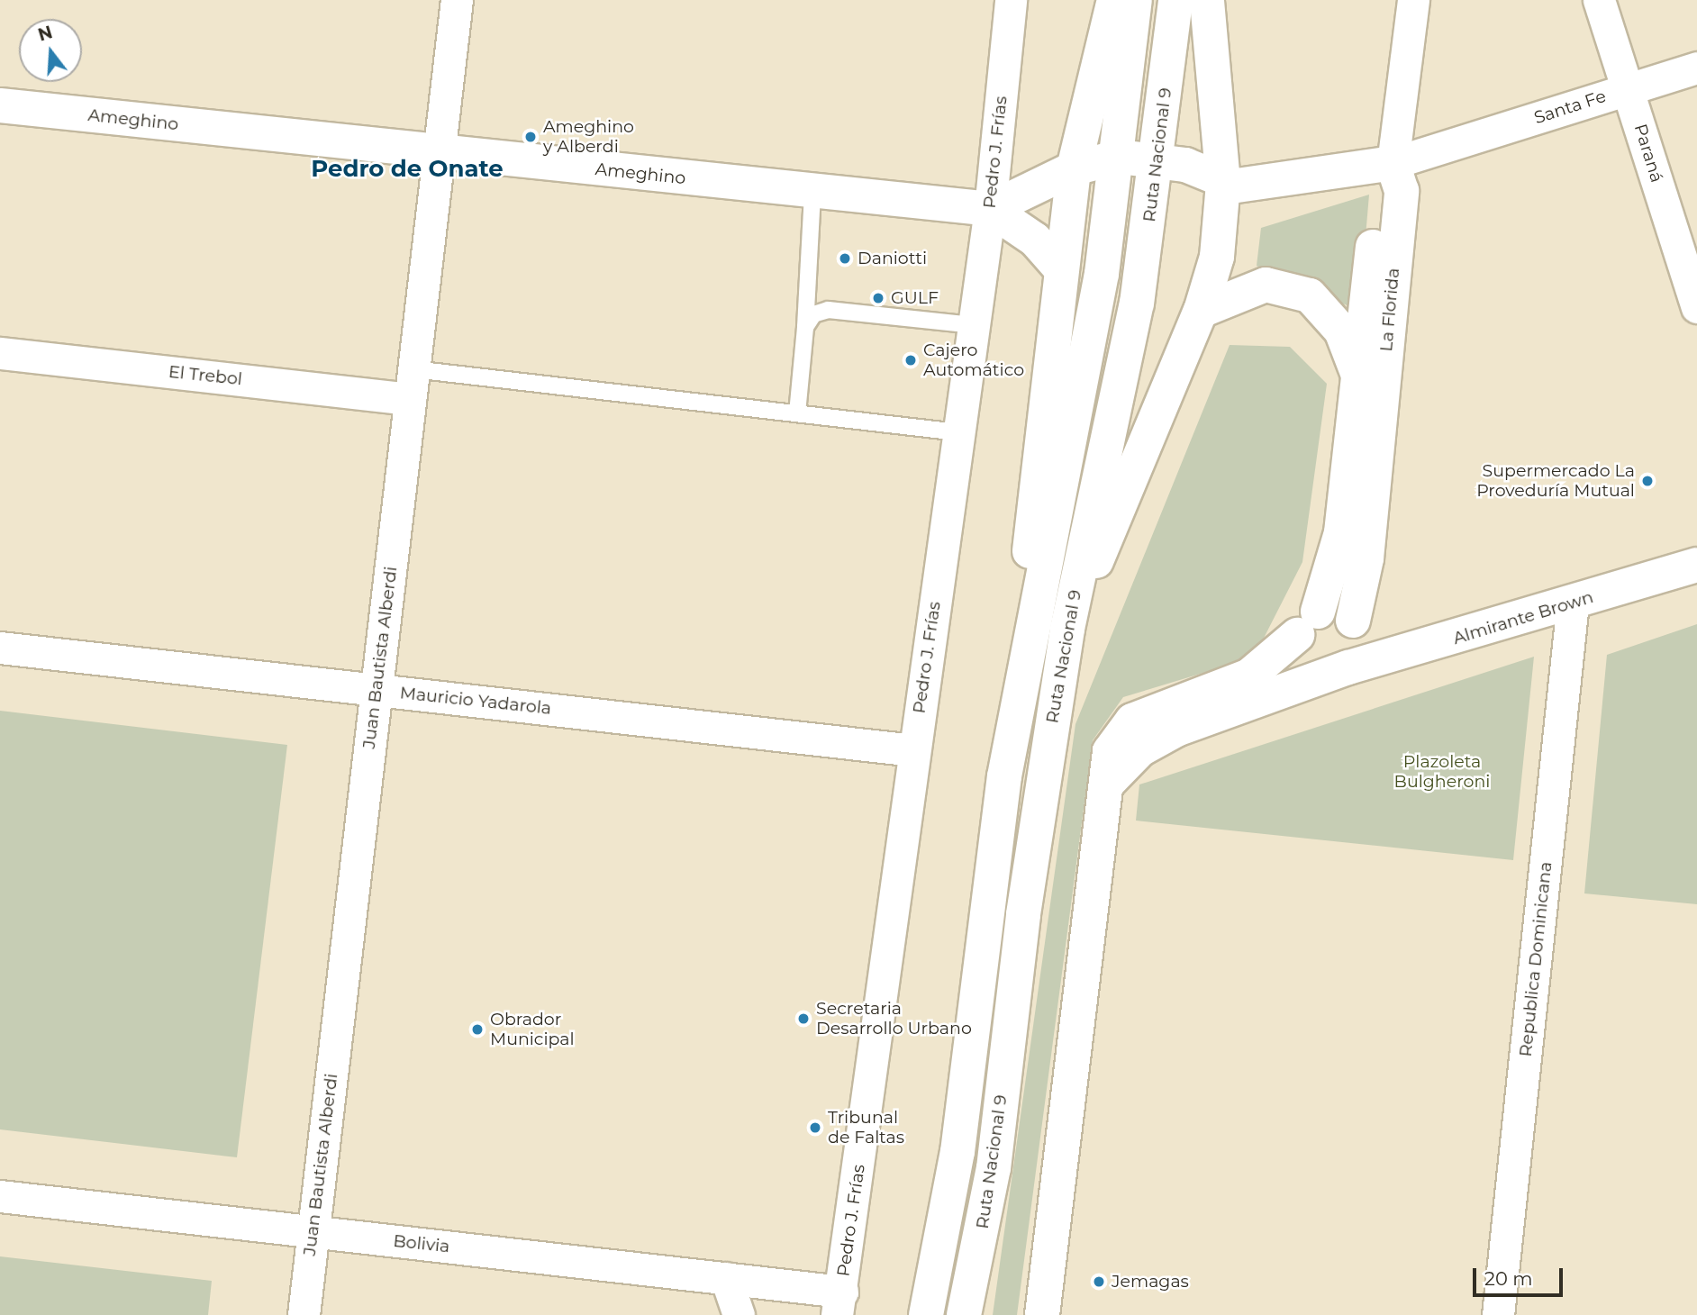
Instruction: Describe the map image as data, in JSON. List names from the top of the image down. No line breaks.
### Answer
{"streets":{"main road":["Ameghino","Ruta Nacional 9","La Florida","Almirante Brown"],"street":["Santa Fe","Pedro J. Frías","Paraná","El Trebol","Juan Bautista Alberdi","Mauricio Yadarola","Republica Dominicana","Bolivia"]},"crossings":[["Santa Fe","Paraná"],["Santa Fe","La Florida"],["Ameghino","Pedro J. Frías"],["Ameghino","Juan Bautista Alberdi"],["Pedro J. Frías","Mauricio Yadarola"],["Pedro J. Frías","Bolivia"],["La Florida","Almirante Brown"],["El Trebol","Juan Bautista Alberdi"],["Almirante Brown","Republica Dominicana"],["Juan Bautista Alberdi","Mauricio Yadarola"],["Juan Bautista Alberdi","Bolivia"]],"districts":["Pedro de Onate"],"parks":["Plazoleta Bulgheroni"],"places":["Ameghino y Alberdi","Daniotti","GULF","Cajero Automático","Supermercado La Proveduría Mutual","Secretaria Desarrollo Urbano","Obrador Municipal","Tribunal de Faltas","Jemagas"],"scale_bar":"20 m","north":"top"}
